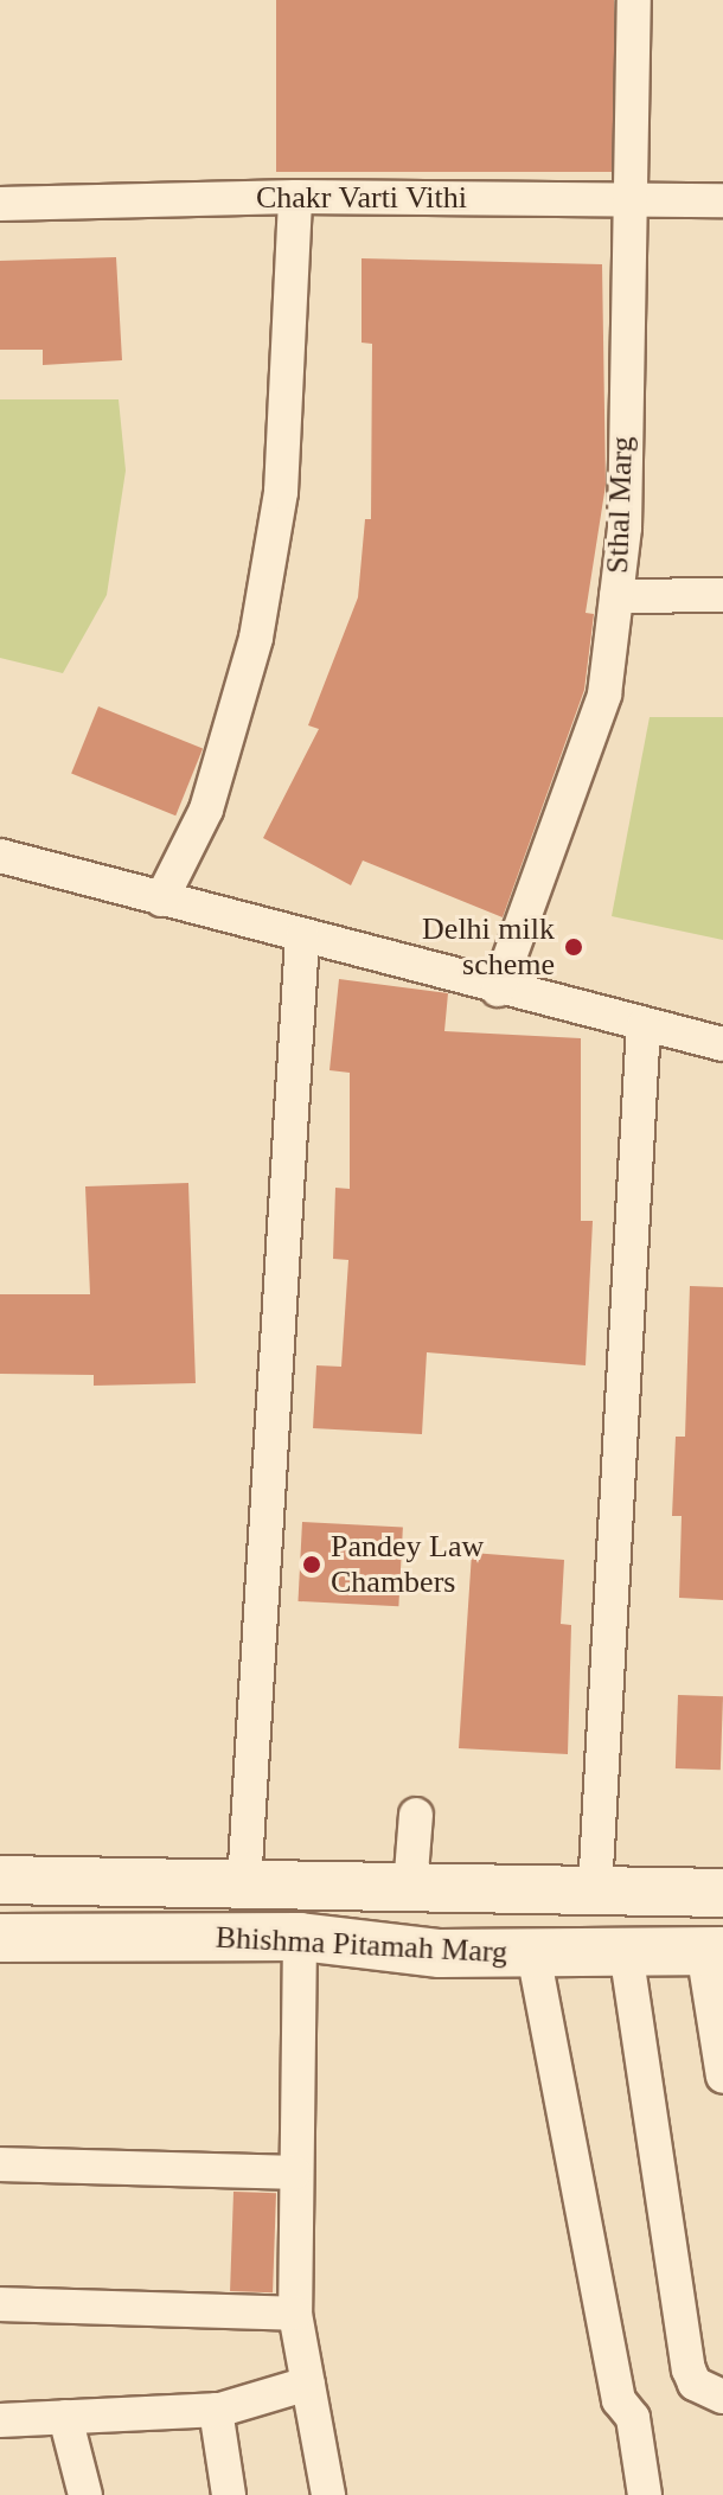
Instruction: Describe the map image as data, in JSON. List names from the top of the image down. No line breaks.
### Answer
{"streets":{"main road":["Bhishma Pitamah Marg"],"street":["Chakr Varti Vithi","Sthal Marg"]},"crossings":[["Chakr Varti Vithi","Sthal Marg"]],"places":["Delhi milk scheme","Pandey Law Chambers"]}
